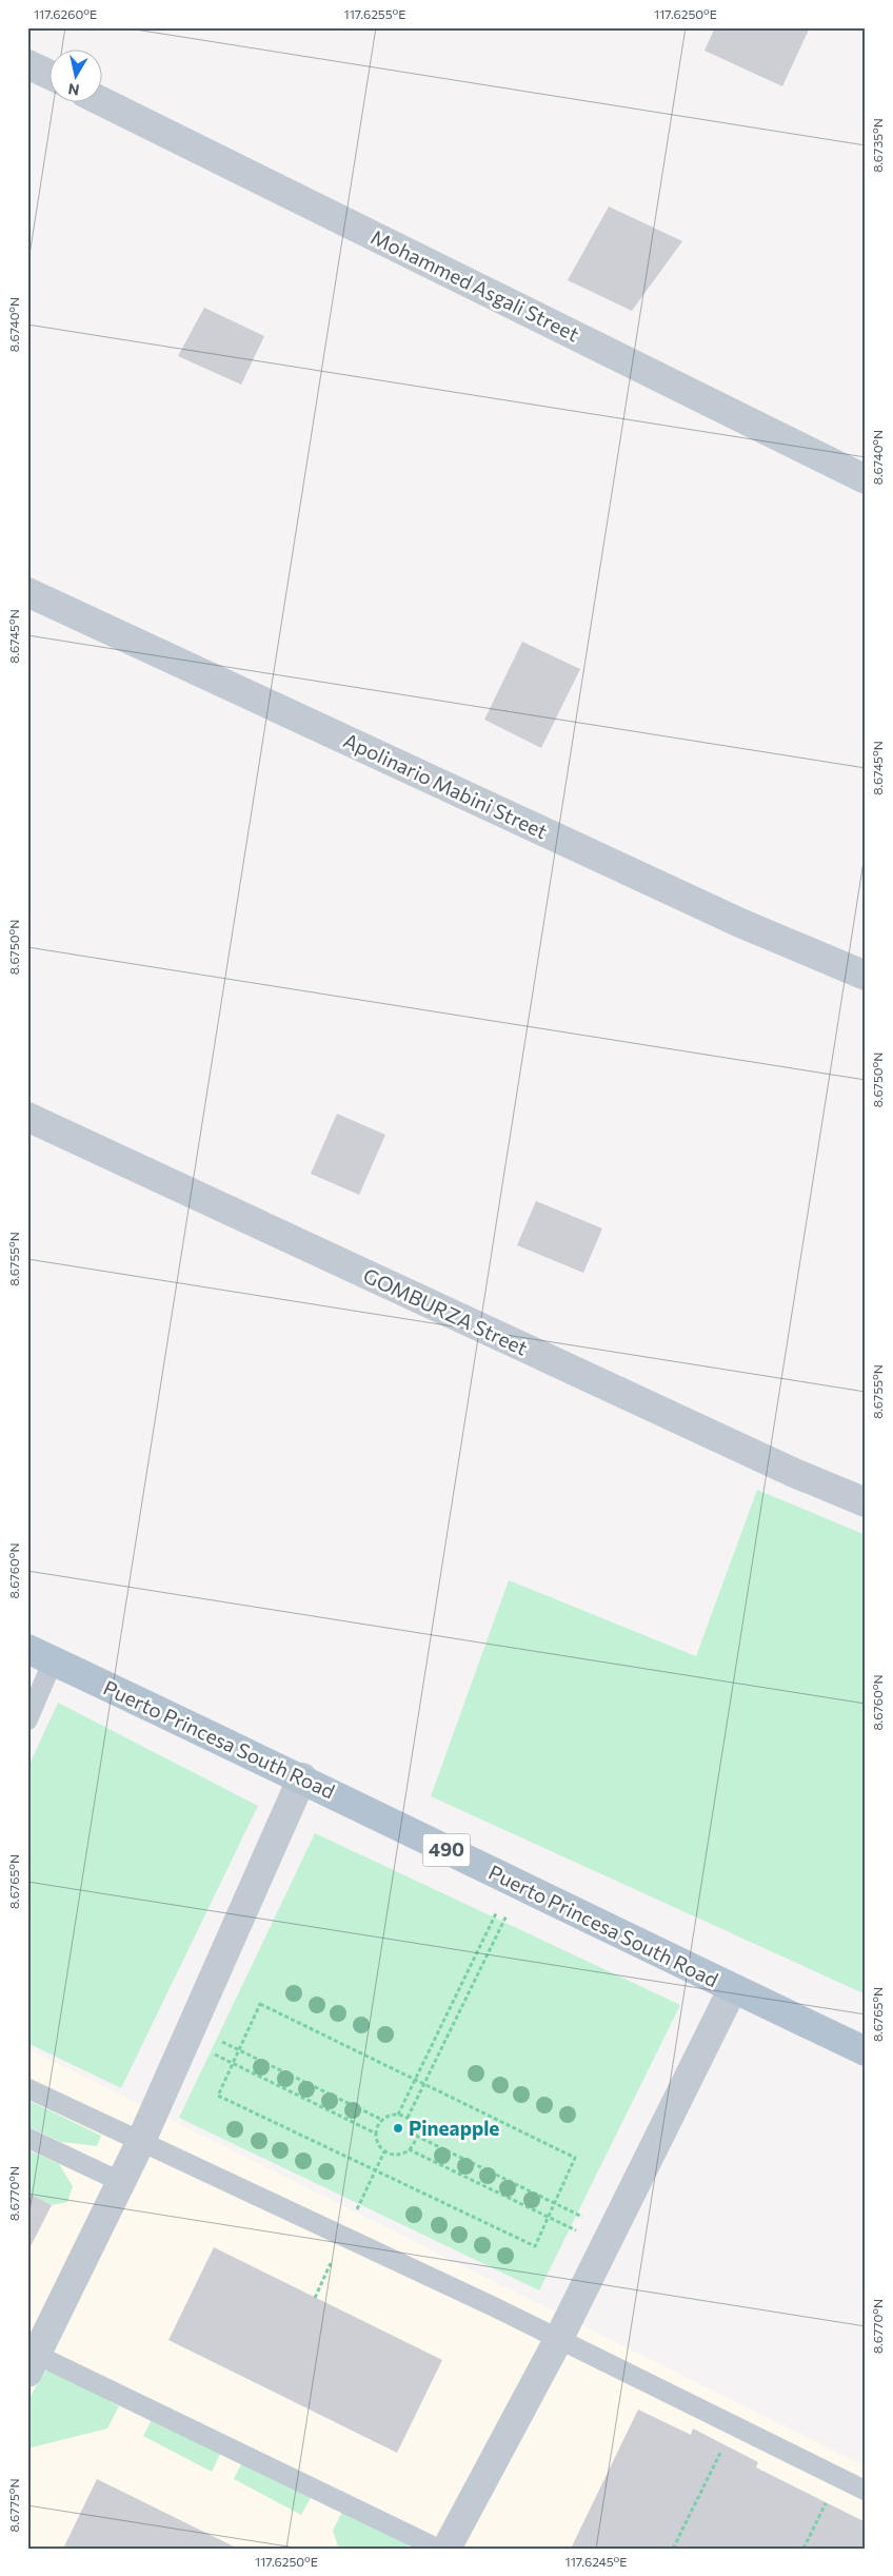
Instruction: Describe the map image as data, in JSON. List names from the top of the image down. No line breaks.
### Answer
{"streets":{"main road":["Puerto Princesa South Road","490"],"street":["Mohammed Asgali Street","Apolinario Mabini Street","GOMBURZA Street"]},"places":["Pineapple"],"north":"bottom","coordinates":["117.6260°E","117.6255°E","117.6250°E","8.6735°N","8.6740°N","8.6745°N","8.6750°N","8.6755°N","8.6760°N","8.6765°N","8.6770°N","8.6775°N","117.6245°E"]}
